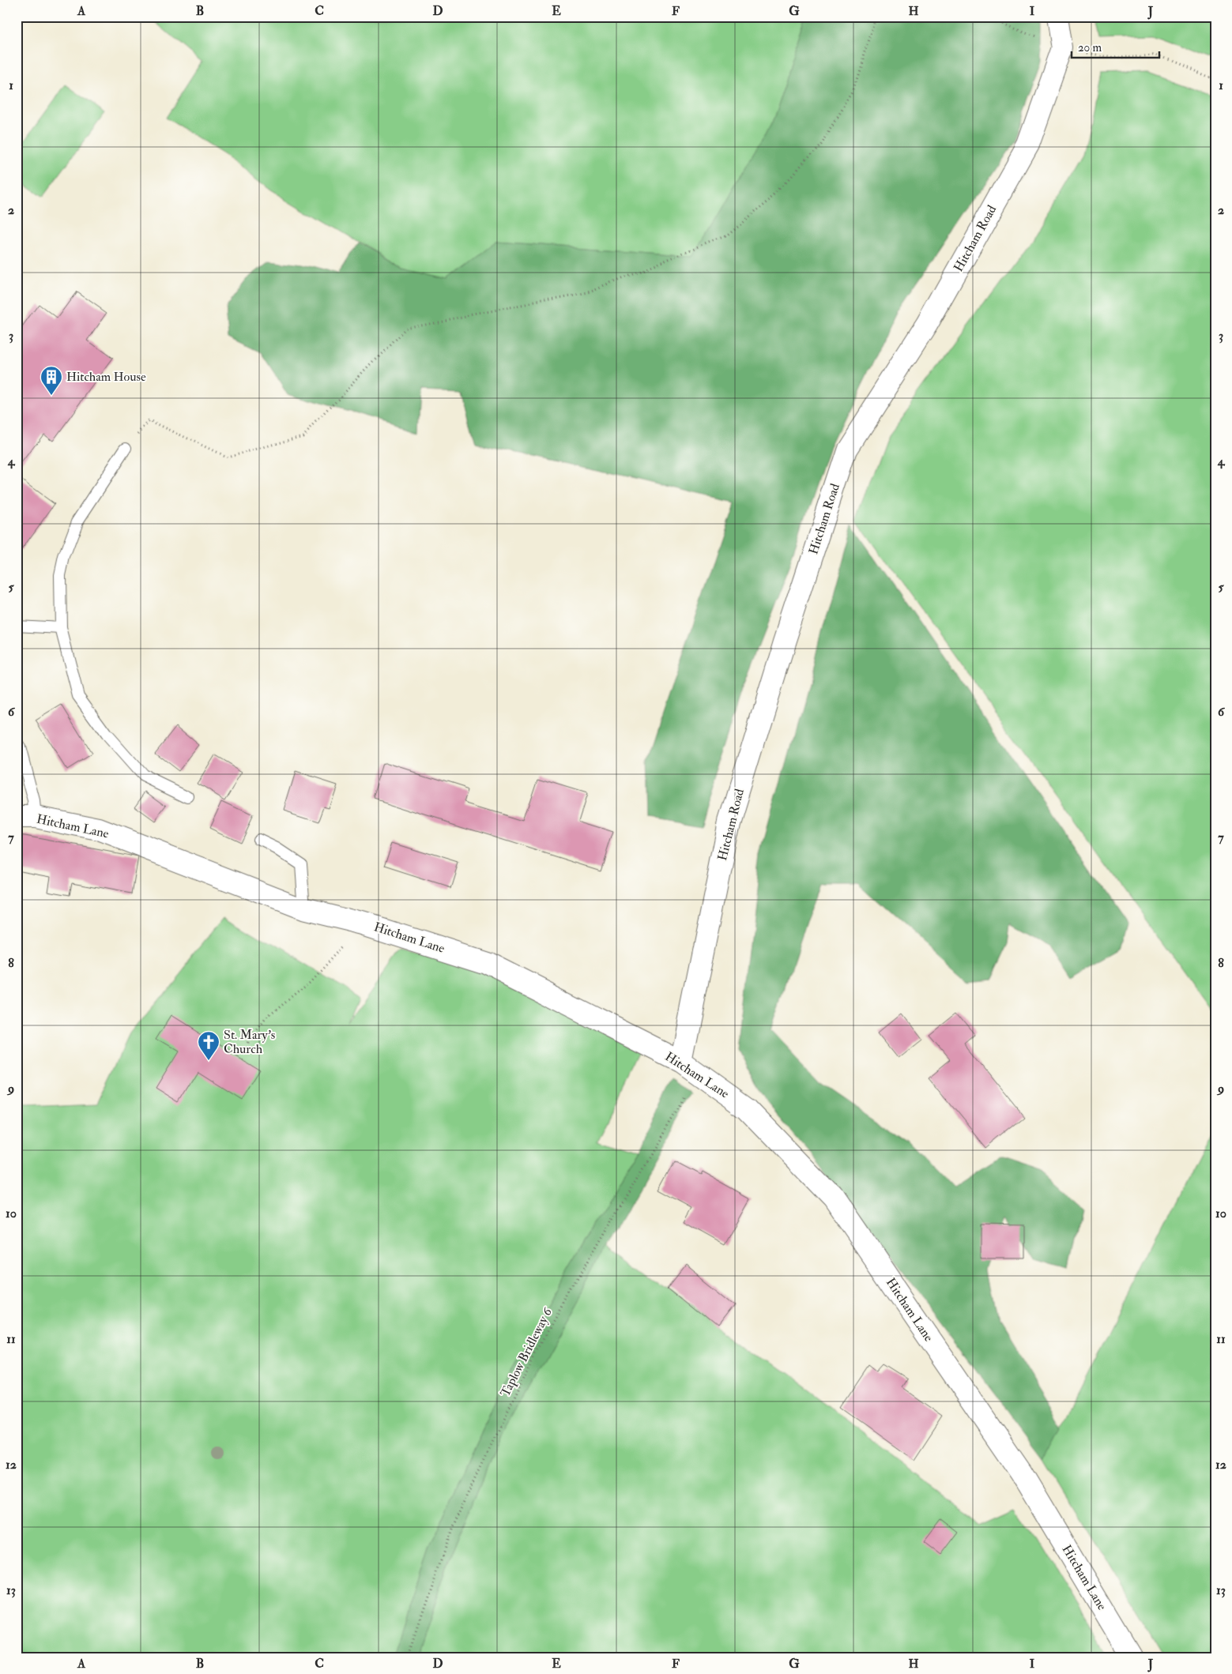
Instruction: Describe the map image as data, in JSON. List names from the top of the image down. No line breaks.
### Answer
{"streets":{"street":["Hitcham Road","Hitcham Lane"],"path":["Taplow Bridleway 6"]},"crossings":[["Hitcham Road","Hitcham Lane"],["Hitcham Road","Taplow Bridleway 6"],["Hitcham Lane","Taplow Bridleway 6"]],"places":{"building":["Hitcham House"],"church":["St. Mary's Church"]},"scale_bar":"20 m","grid":{"columns":["A","B","C","D","E","F","G","H","I","J"],"rows":["1","2","3","4","5","6","7","8","9","10","11","12","13"]}}
